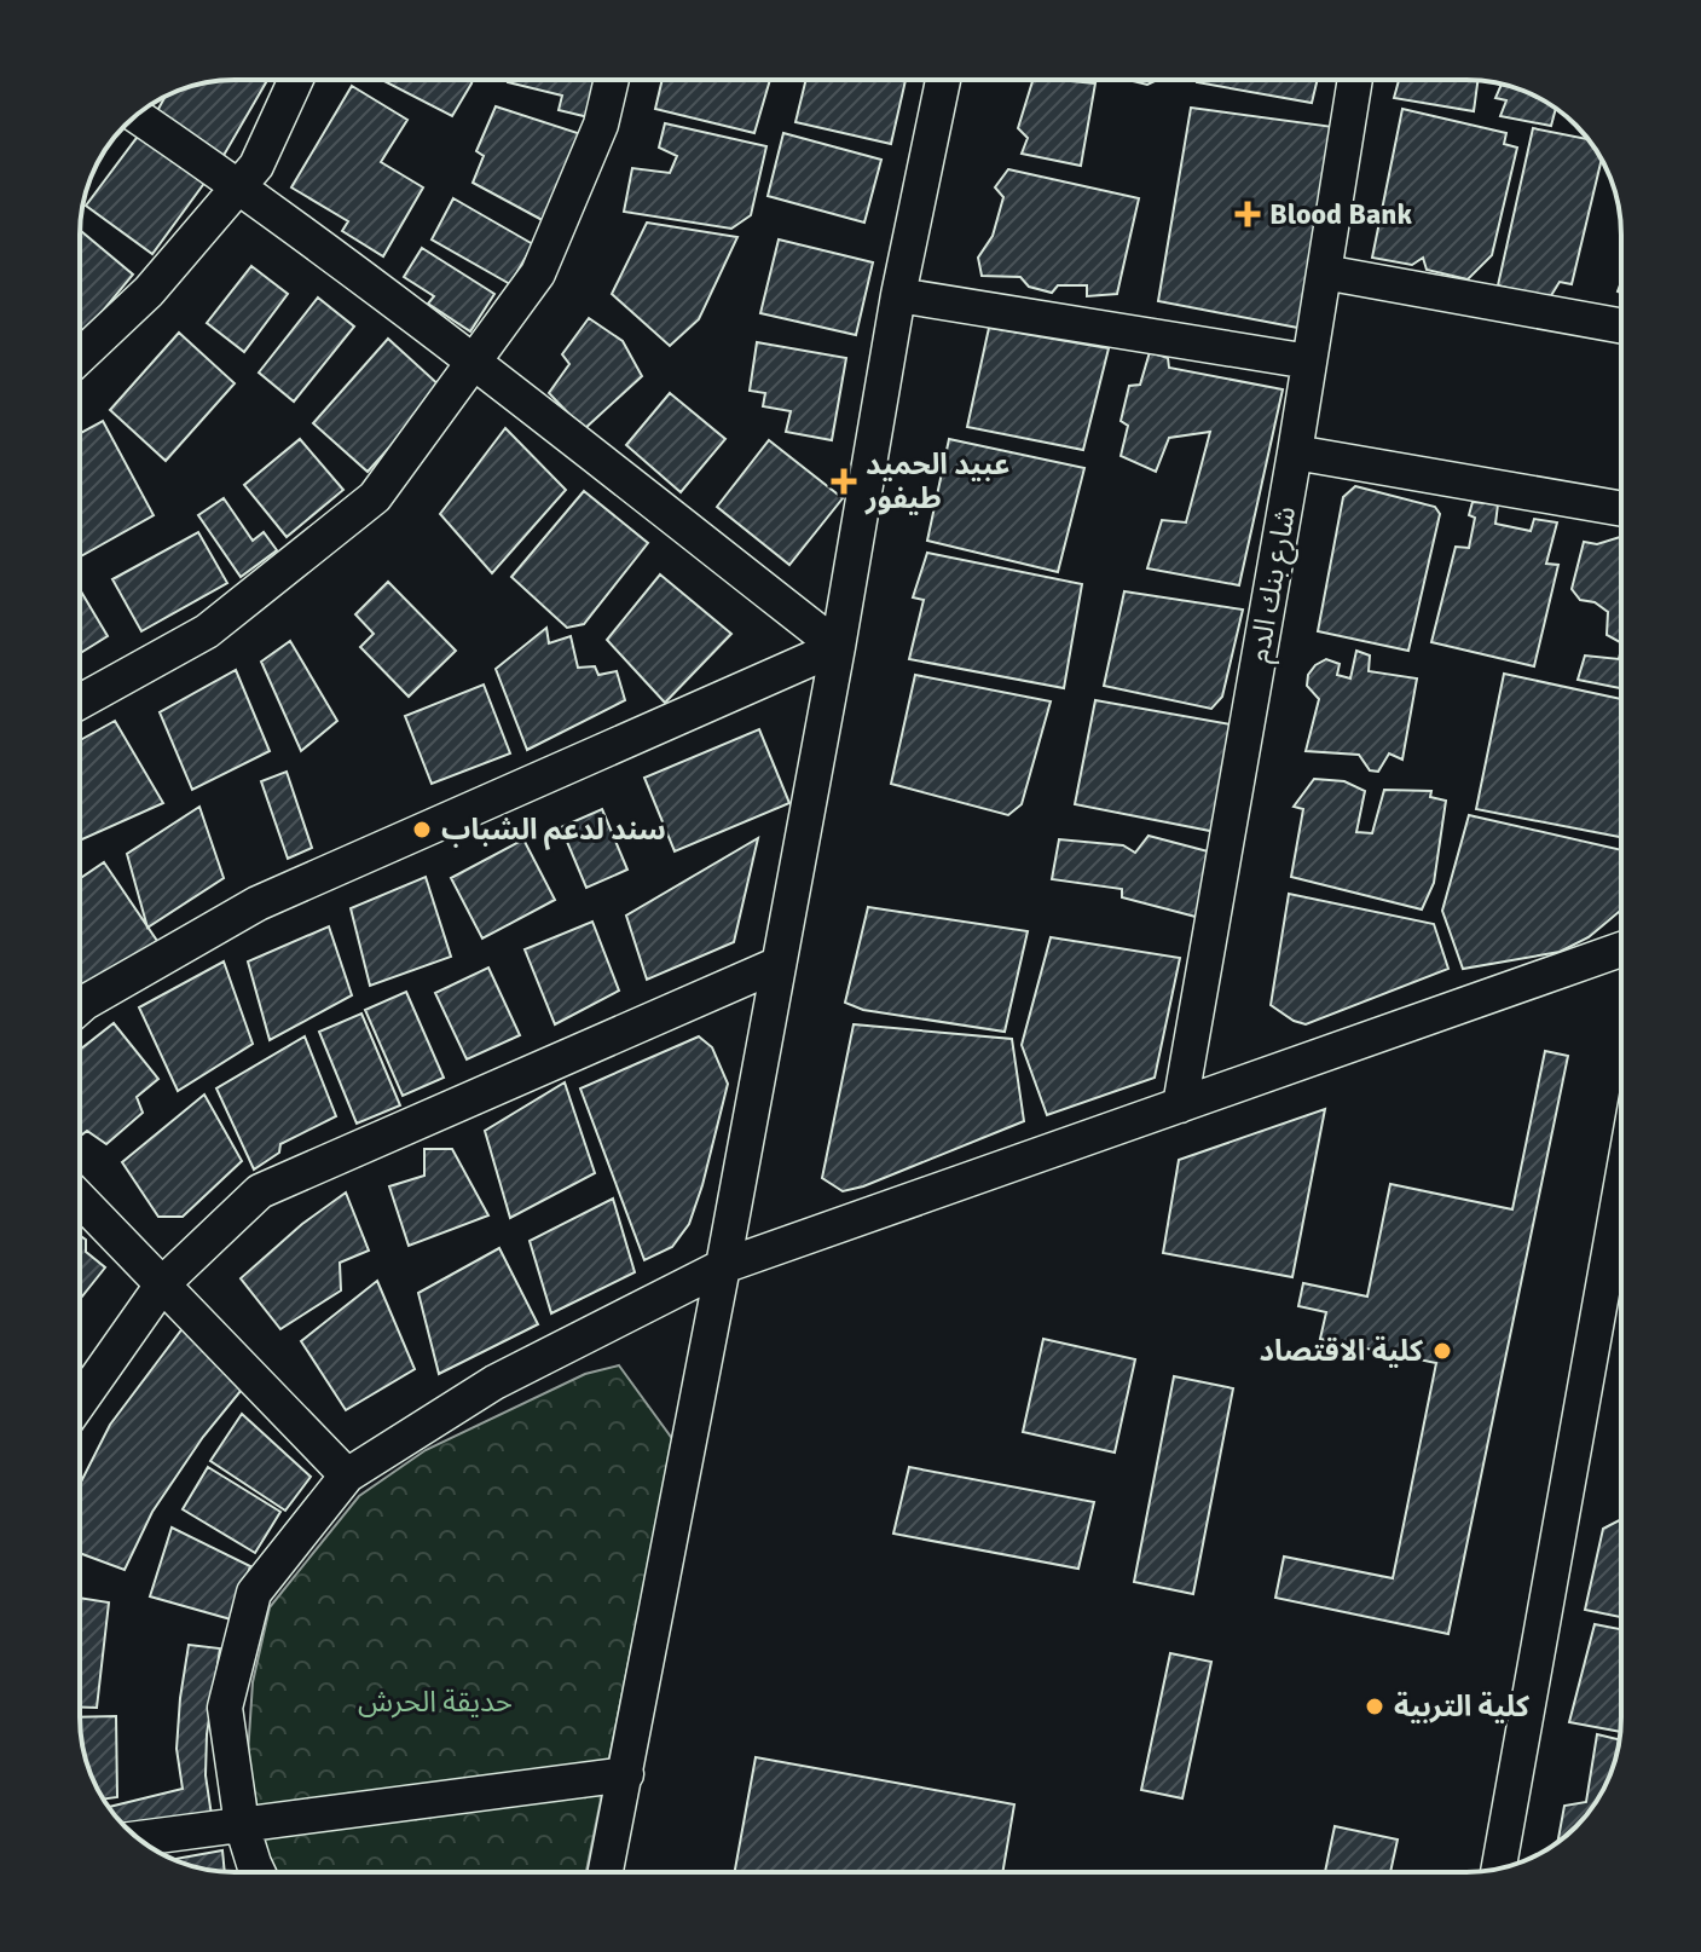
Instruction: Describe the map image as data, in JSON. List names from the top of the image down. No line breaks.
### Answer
{"streets":{"street":["شارع بنك الدم"]},"parks":["حديقة الحرش"],"places":{"health":["Blood Bank","عبيد الحميد طيفور"],"other":["سند لدعم الشباب","كلية الاقتصاد","كلية التربية"]}}
